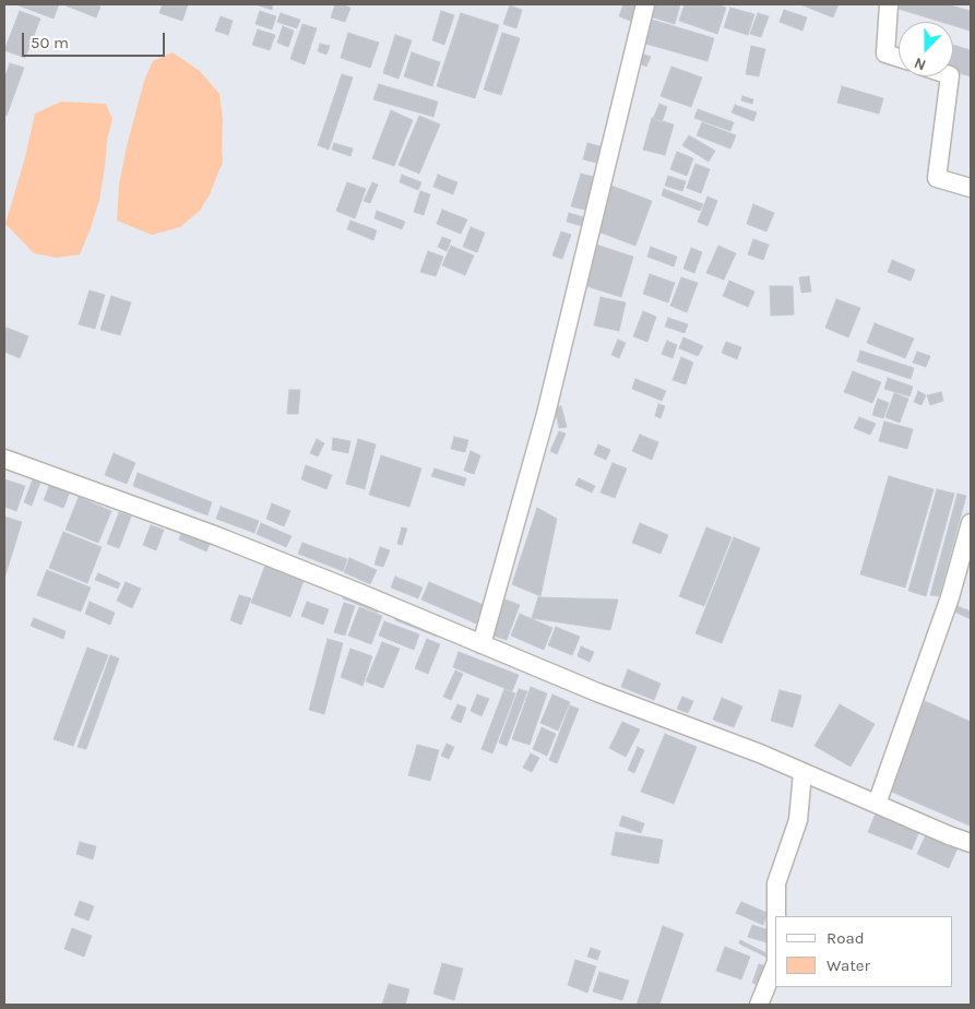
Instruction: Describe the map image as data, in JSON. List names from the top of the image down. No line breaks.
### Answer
{"legend":["Road","Water"],"scale_bar":"50 m","north":"bottom"}
